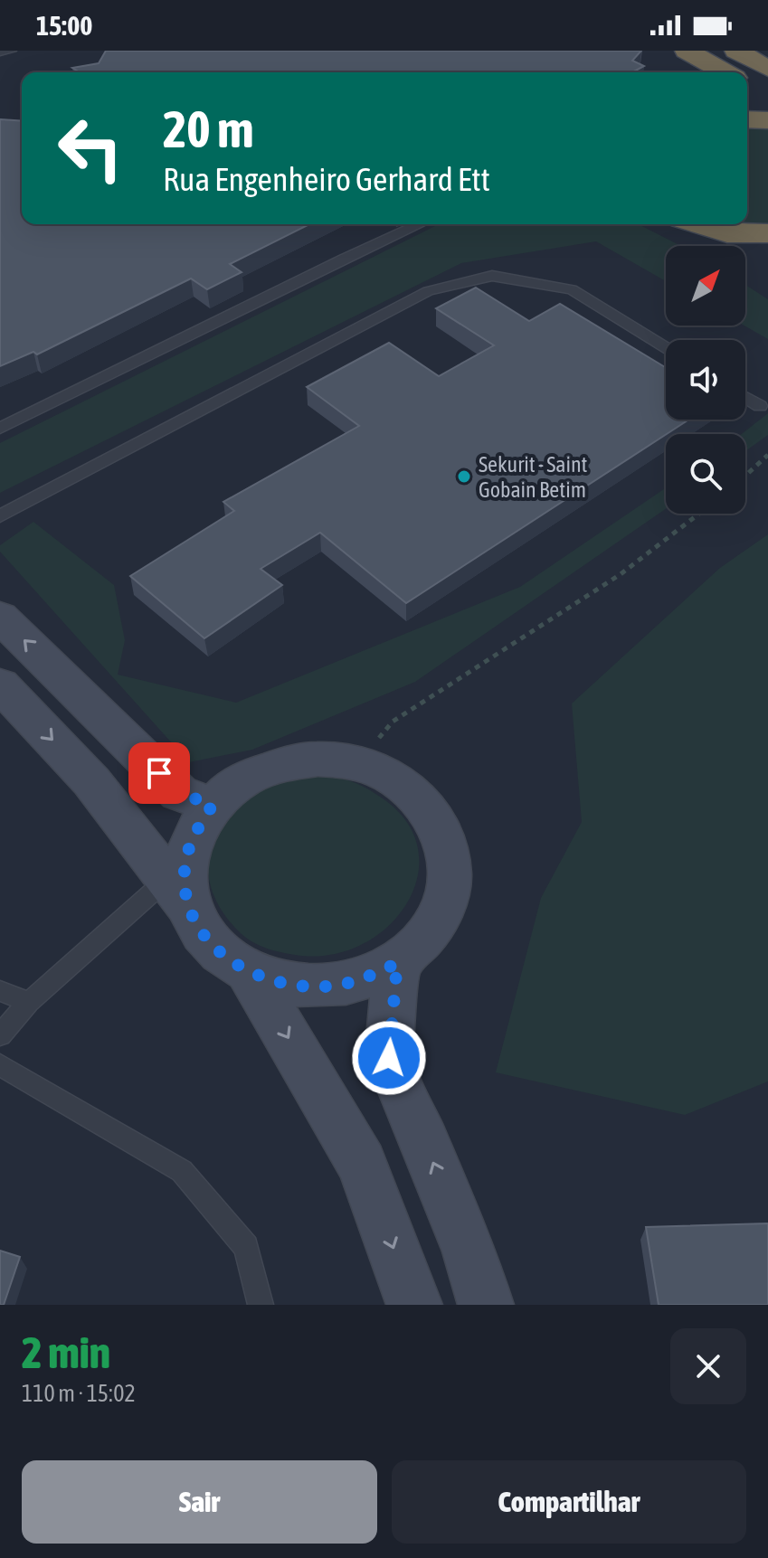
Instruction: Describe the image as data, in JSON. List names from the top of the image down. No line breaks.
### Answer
{"places":["Sekurit - Saint Gobain Betim"],"north":"top right","page":{"status":"15:00","turn":["20 m","Rua Engenheiro Gerhard Ett"],"heading":["2 min","110 m · 15:02"],"buttons":["Sair","Compartilhar"]}}
